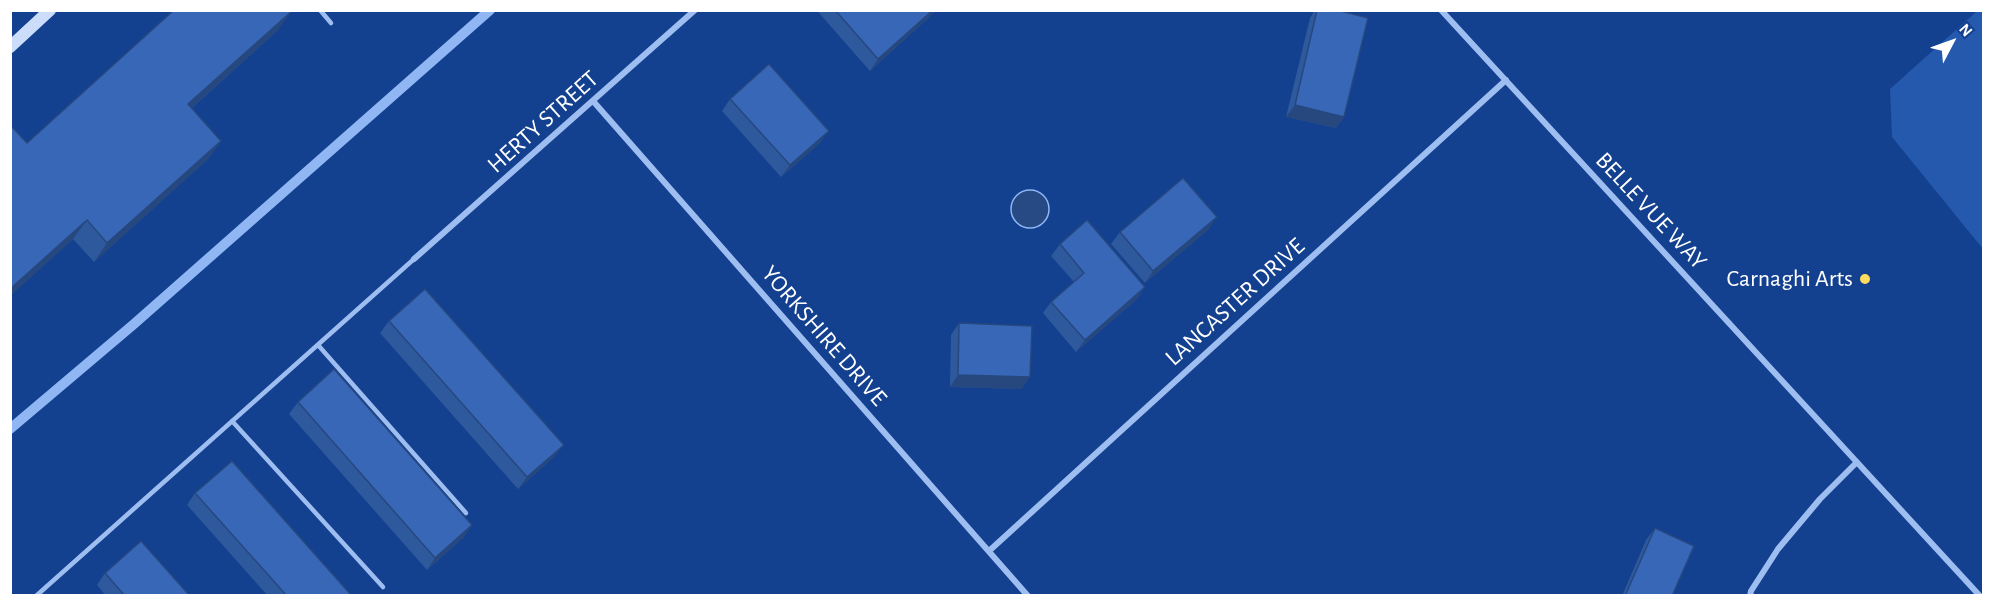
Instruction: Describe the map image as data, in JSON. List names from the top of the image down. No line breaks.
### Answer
{"streets":{"street":["HERTY STREET","BELLE VUE WAY","LANCASTER DRIVE","YORKSHIRE DRIVE"]},"crossings":[["HERTY STREET","YORKSHIRE DRIVE"],["BELLE VUE WAY","LANCASTER DRIVE"],["LANCASTER DRIVE","YORKSHIRE DRIVE"]],"places":["Carnaghi Arts"],"north":"top right"}
